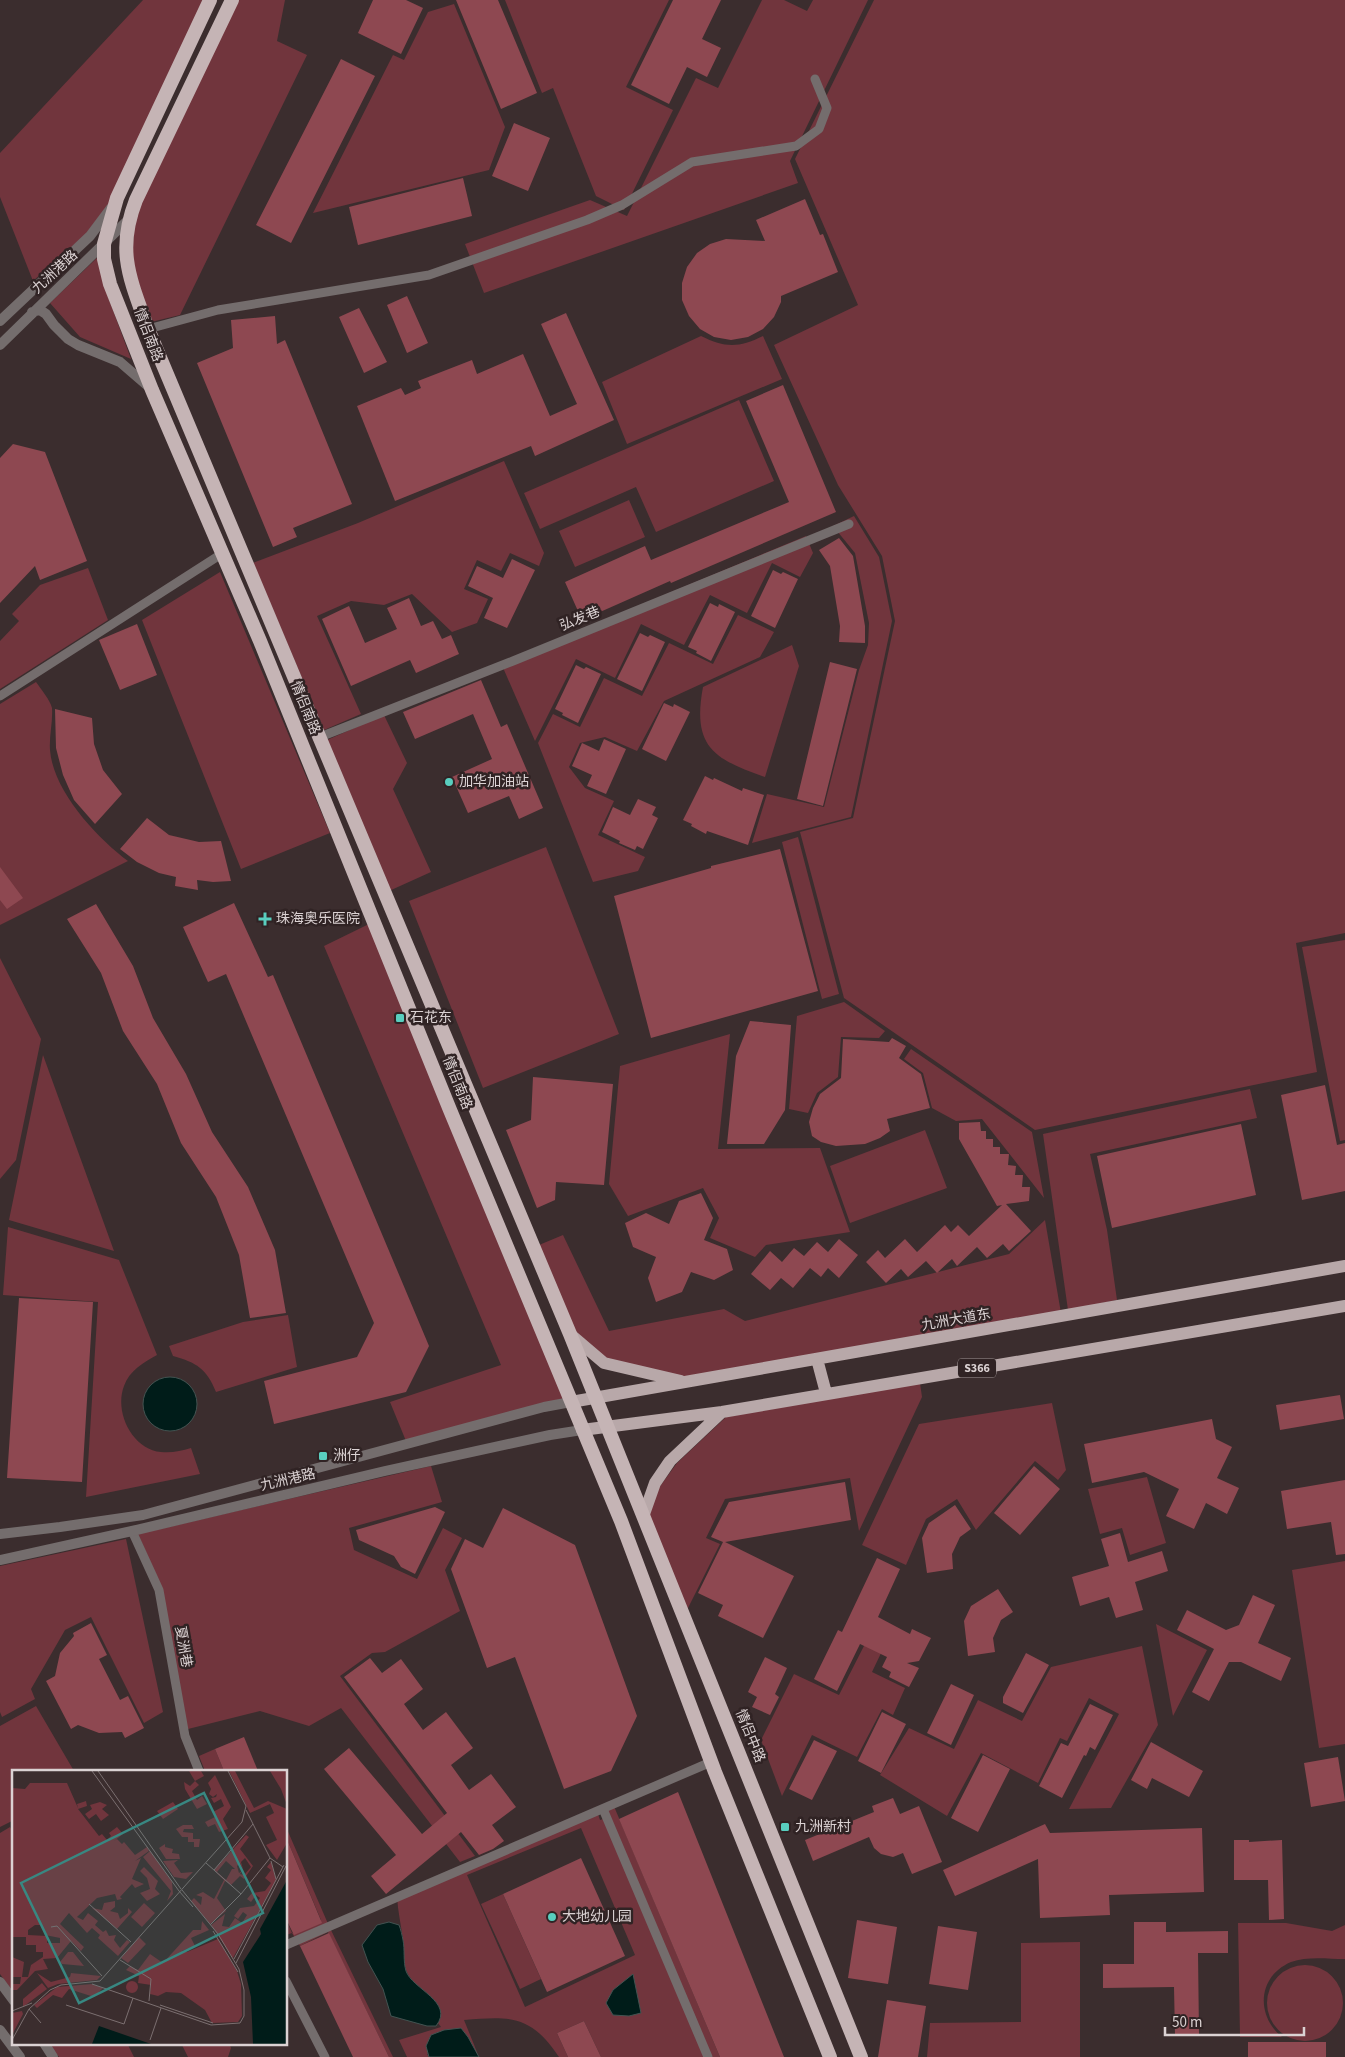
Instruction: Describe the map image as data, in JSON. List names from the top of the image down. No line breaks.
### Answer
{"streets":{"highway":["情侣南路","情侣中路"],"main road":["九洲大道东","S366"],"street":["九洲港路"],"lane":["弘发巷","夏洲巷"]},"crossings":[["九洲港路","情侣南路"],["九洲港路","九洲大道东"],["九洲港路","夏洲巷"],["情侣南路","弘发巷"],["情侣南路","九洲大道东"],["情侣南路","S366"],["情侣南路","情侣中路"],["S366","情侣中路"]],"places":{"other":["加华加油站","大地幼儿园"],"health":["珠海奥乐医院"],"transit":["石花东","洲仔","九洲新村"]},"scale_bar":"50 m"}
